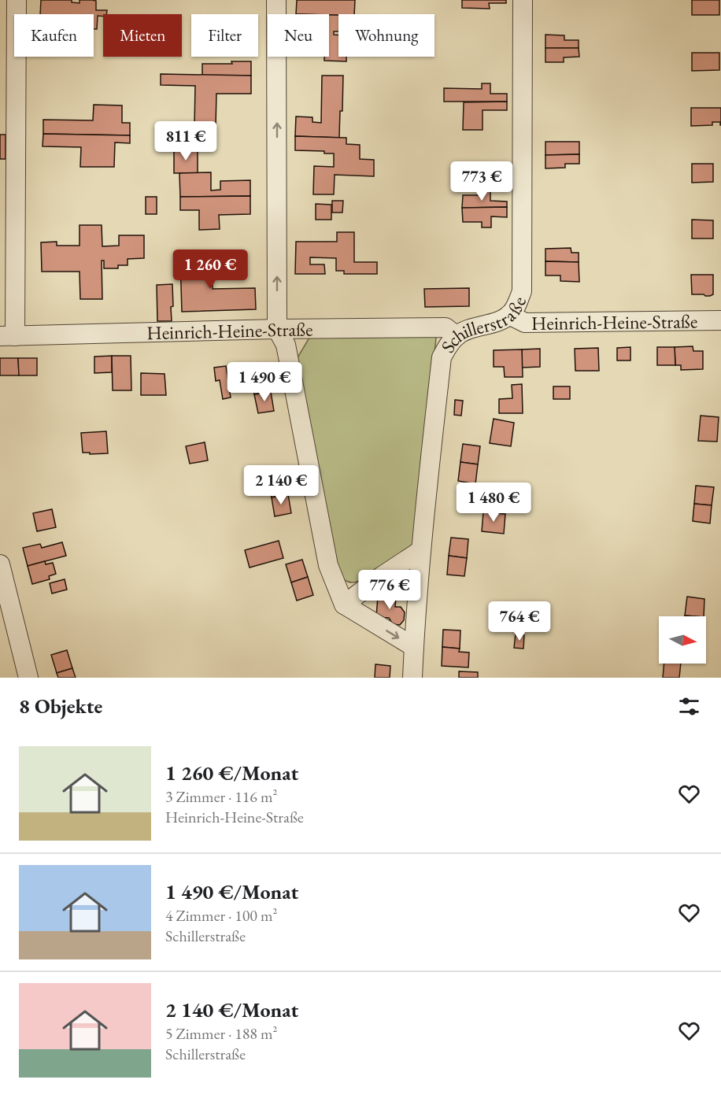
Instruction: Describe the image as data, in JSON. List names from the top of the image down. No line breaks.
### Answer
{"streets":{"street":["Heinrich-Heine-Straße","Schillerstraße"]},"crossings":[["Heinrich-Heine-Straße","Schillerstraße"]],"north":"right","page":{"chip":["Kaufen","Mieten","Filter","Neu","Wohnung"],"price":["811 €","773 €","1 260 €","1 490 €","2 140 €","1 480 €","776 €","764 €"],"heading":"8 Objekte","list":[{"name":"1 260 €/Monat","note":"3 Zimmer · 116 m² · Heinrich-Heine-Straße"},{"name":"1 490 €/Monat","note":"4 Zimmer · 100 m² · Schillerstraße"},{"name":"2 140 €/Monat","note":"5 Zimmer · 188 m² · Schillerstraße"}]}}
